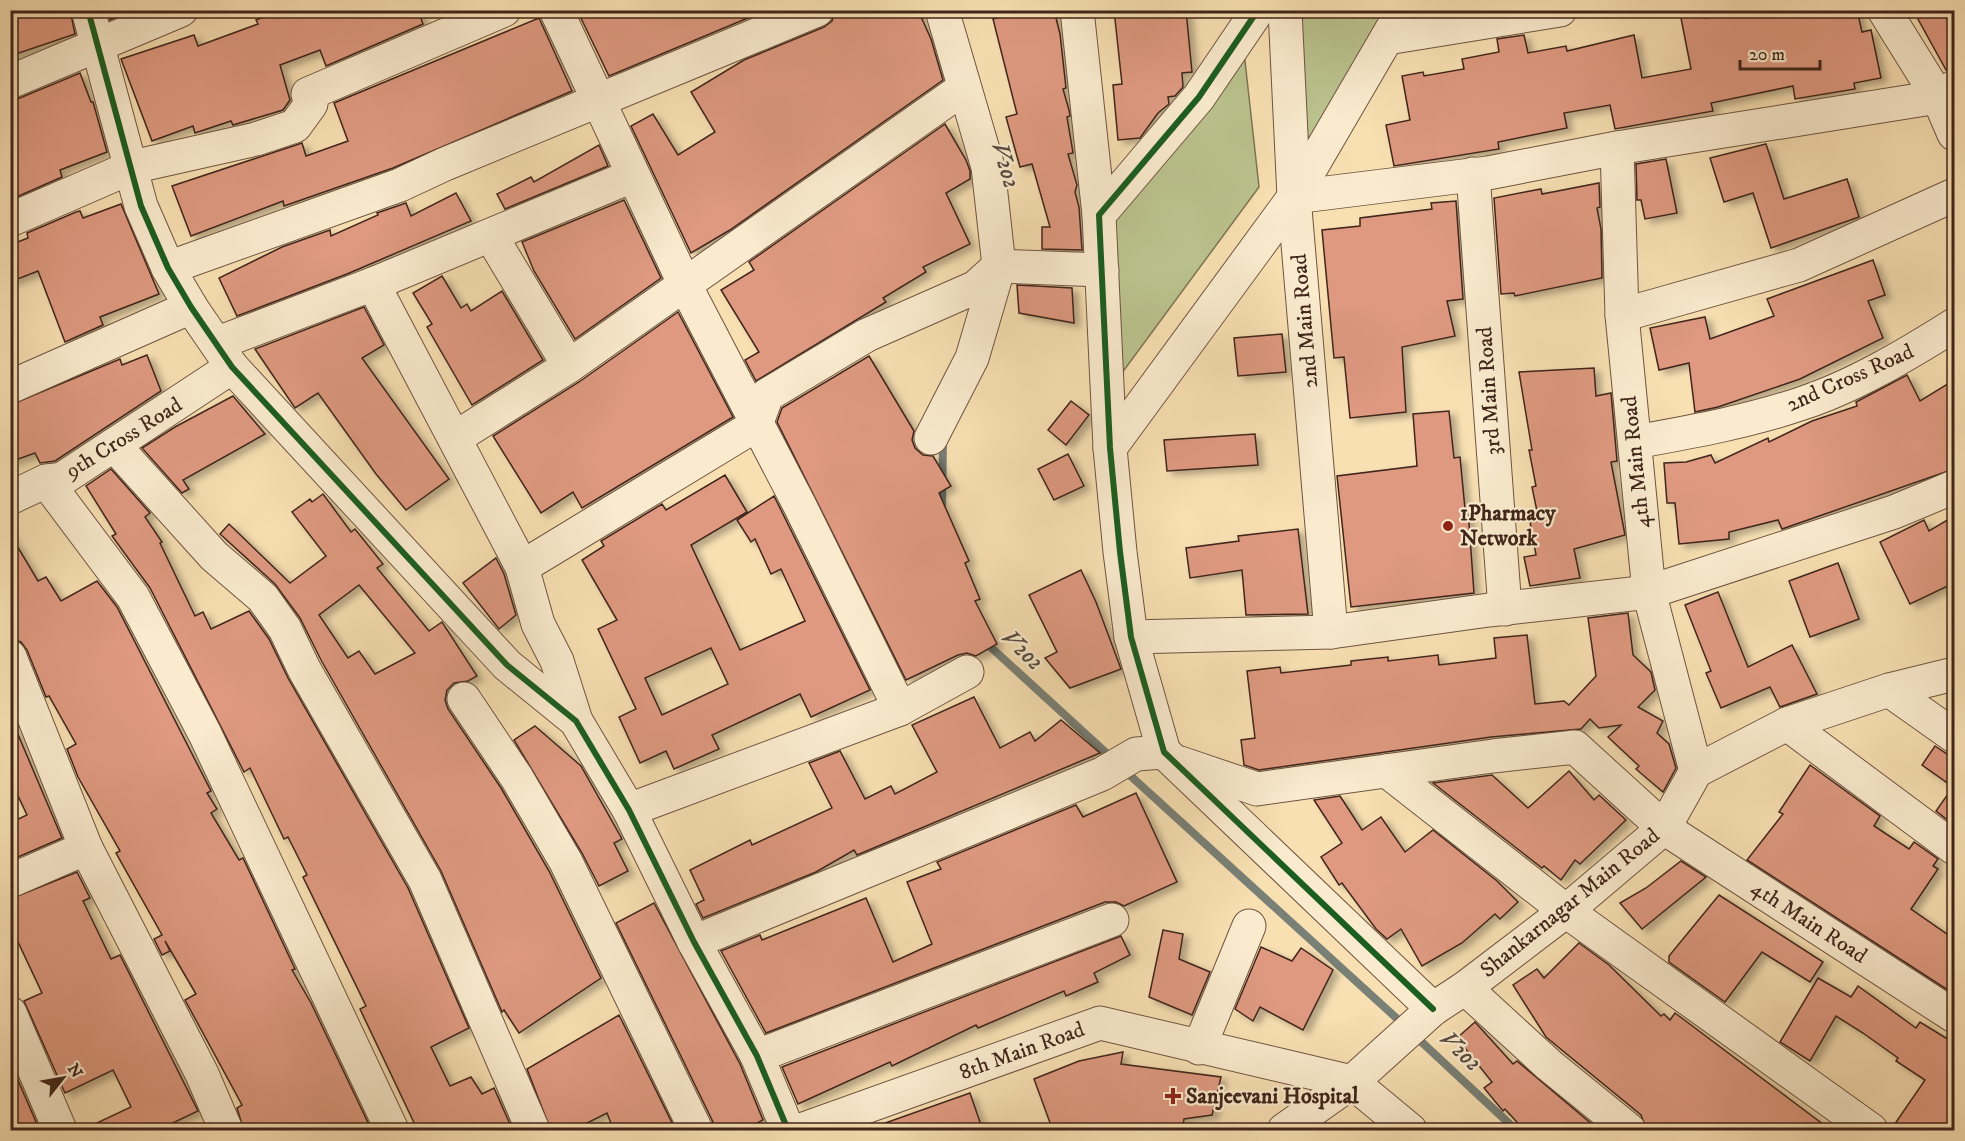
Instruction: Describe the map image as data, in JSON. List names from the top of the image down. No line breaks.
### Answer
{"streets":{"street":["2nd Main Road","2nd Cross Road","3rd Main Road","9th Cross Road","4th Main Road","Shankarnagar Main Road","8th Main Road"]},"crossings":[["2nd Cross Road","4th Main Road"],["4th Main Road","Shankarnagar Main Road"],["Shankarnagar Main Road","8th Main Road"]],"water":["V202"],"places":{"other":["1Pharmacy Network"],"health":["Sanjeevani Hospital"]},"scale_bar":"20 m","north":"top right"}
